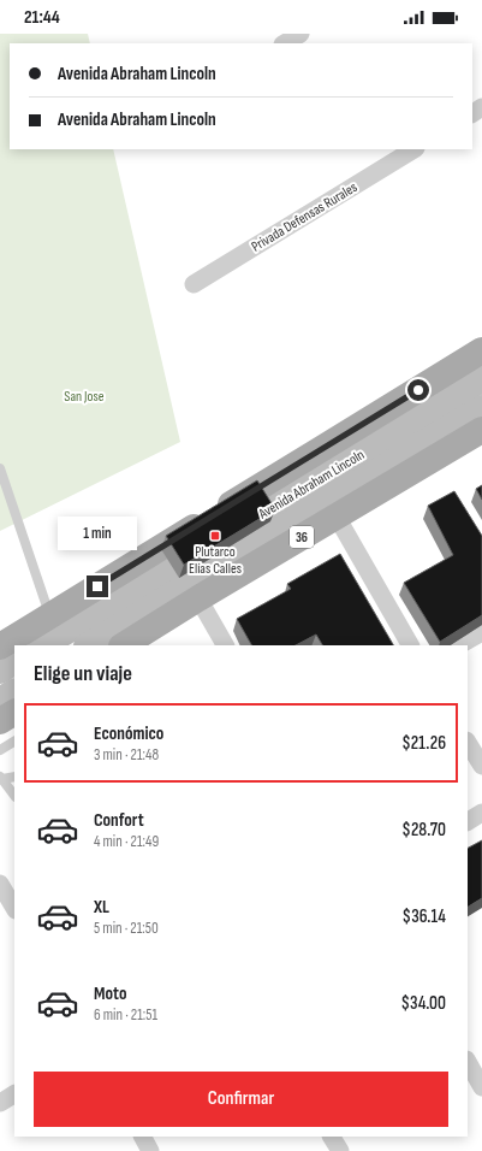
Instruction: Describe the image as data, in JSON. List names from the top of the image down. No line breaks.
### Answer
{"streets":{"main road":["Avenida Abraham Lincoln","36"],"street":["Privada Defensas Rurales"]},"parks":["San Jose"],"places":{"transit":["Plutarco Elías Calles"]},"page":{"status":"21:44","banner":["Avenida Abraham Lincoln","Avenida Abraham Lincoln"],"bubble":"1 min","heading":"Elige un viaje","list":[{"name":"Económico","note":"3 min · 21:48","value":"$21.26"},{"name":"Confort","note":"4 min · 21:49","value":"$28.70"},{"name":"XL","note":"5 min · 21:50","value":"$36.14"},{"name":"Moto","note":"6 min · 21:51","value":"$34.00"}],"buttons":"Confirmar"}}
